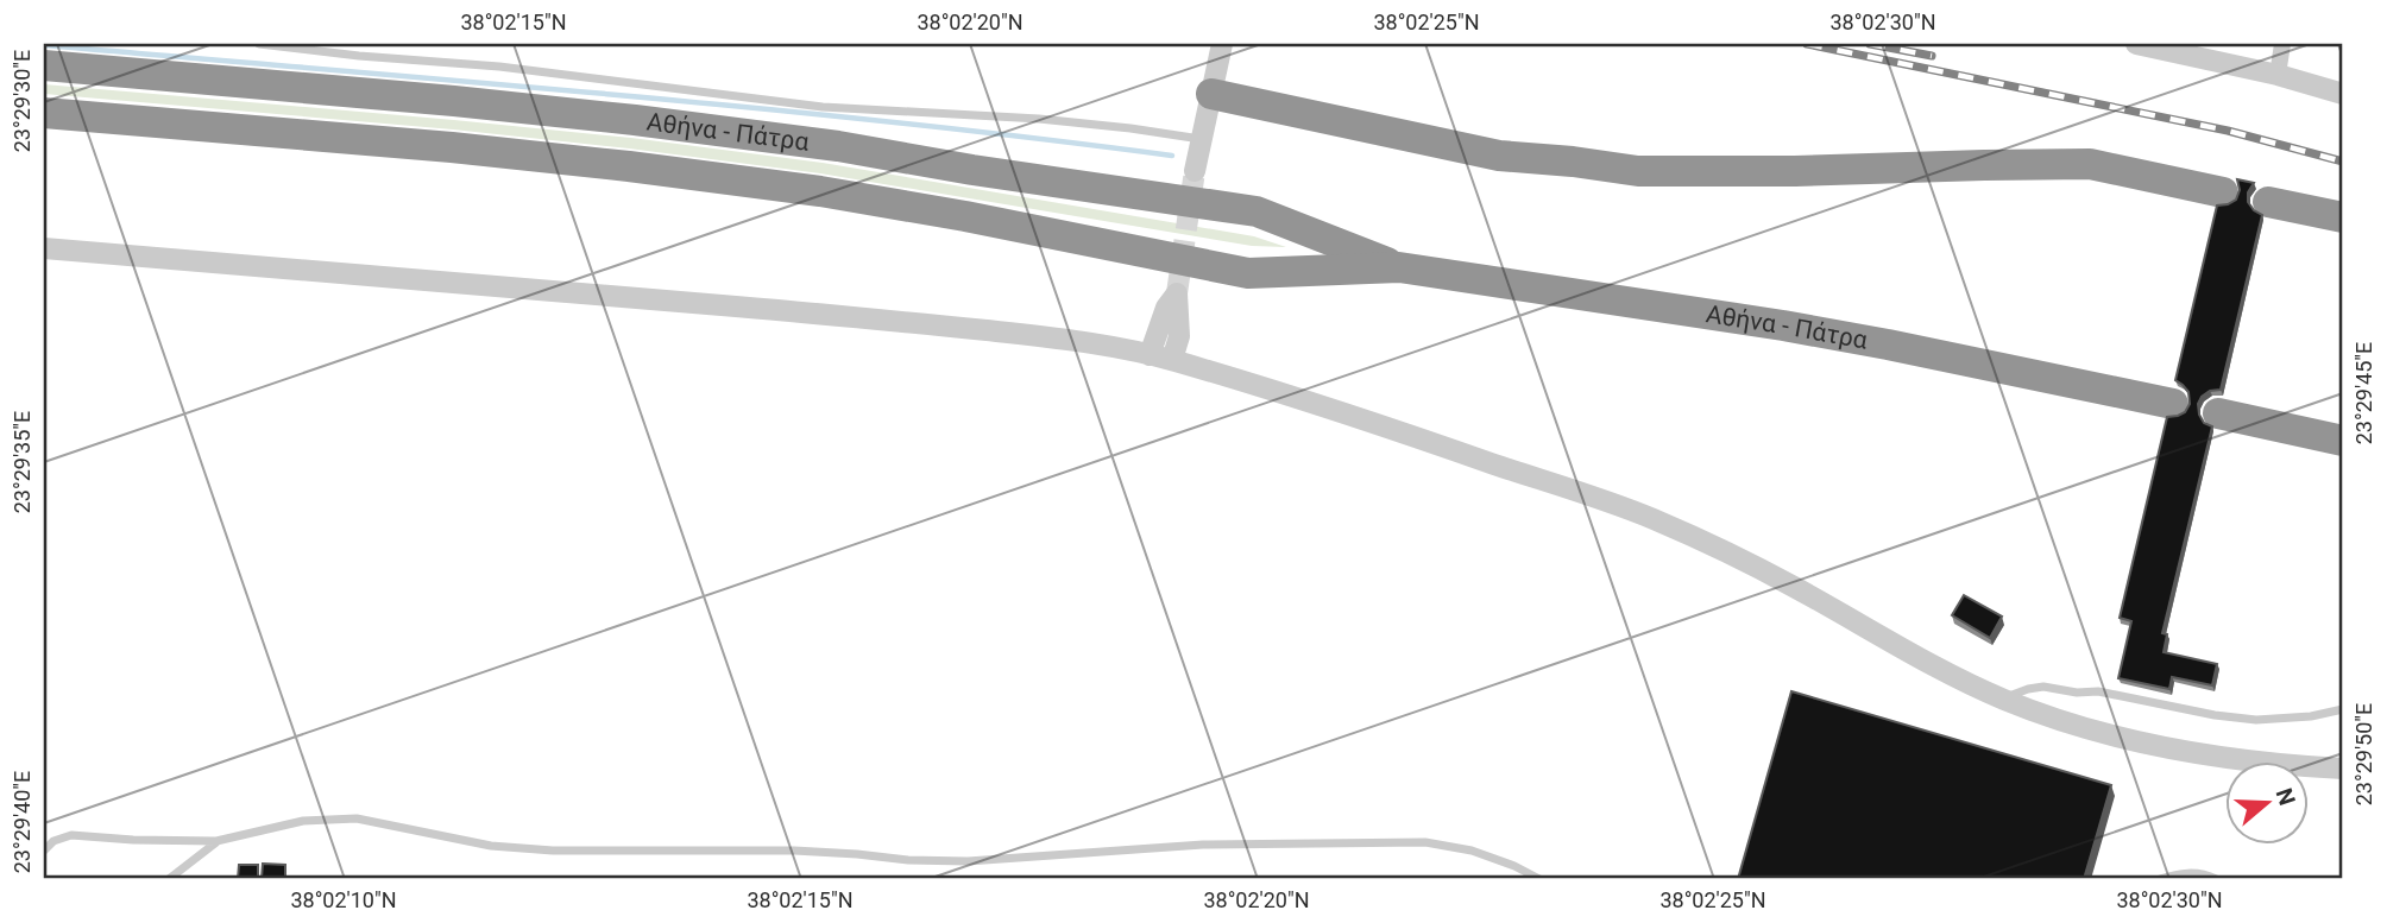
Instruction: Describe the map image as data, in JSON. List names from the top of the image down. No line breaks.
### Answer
{"streets":{"highway":["Αθήνα - Πάτρα"]},"north":"right","coordinates":["38°02'15\"N","38°02'20\"N","38°02'25\"N","38°02'30\"N","23°29'30\"E","23°29'45\"E","23°29'35\"E","23°29'50\"E","23°29'40\"E","38°02'10\"N"]}
